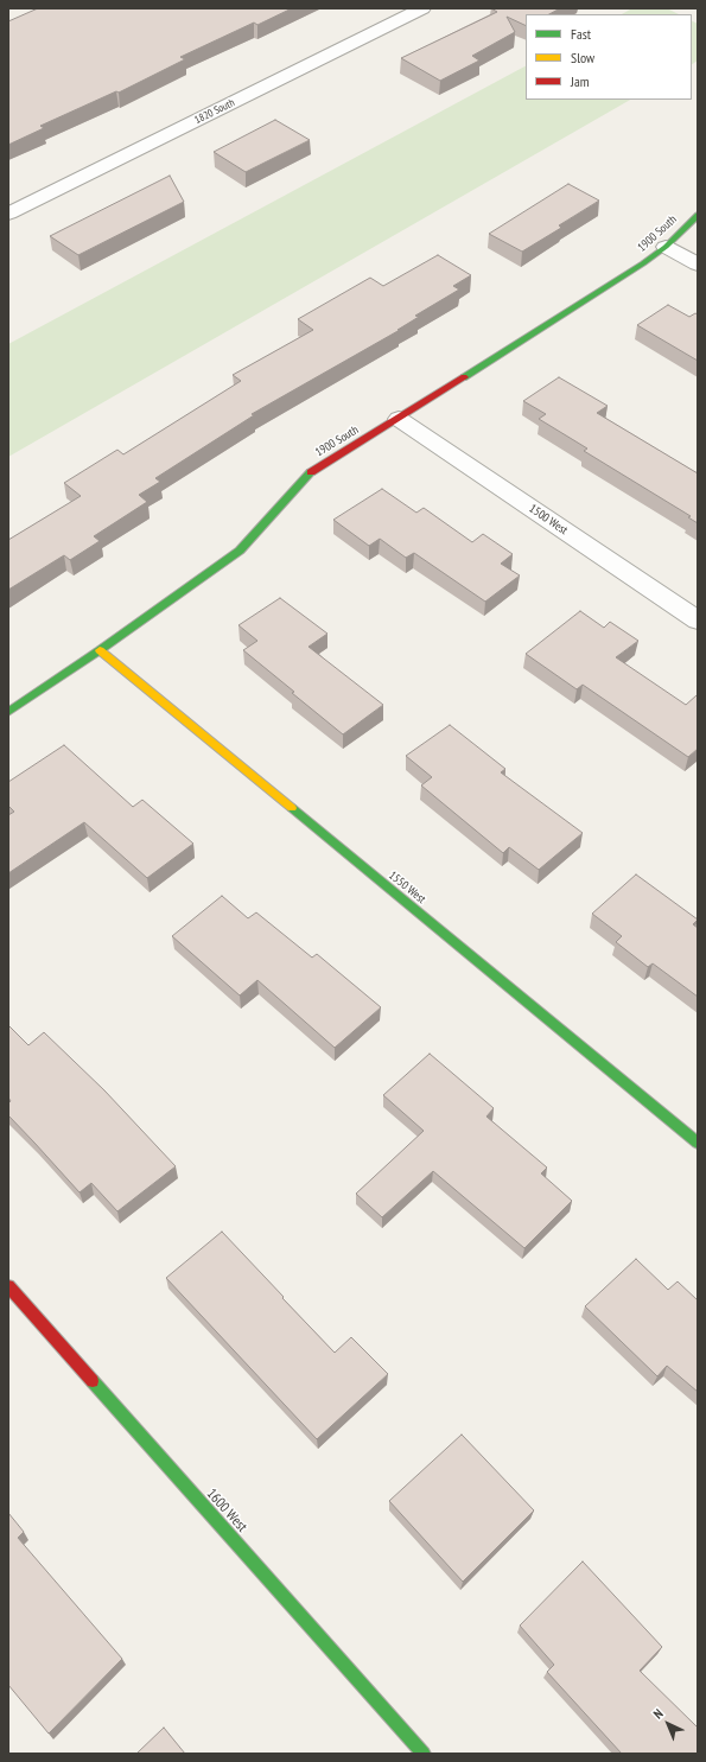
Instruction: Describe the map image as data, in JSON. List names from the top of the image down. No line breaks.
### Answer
{"streets":{"street":["1820 South","1900 South","1500 West","1550 West","1600 West"]},"crossings":[["1900 South","1500 West"],["1900 South","1550 West"]],"legend":["Fast","Slow","Jam"],"north":"top left"}
